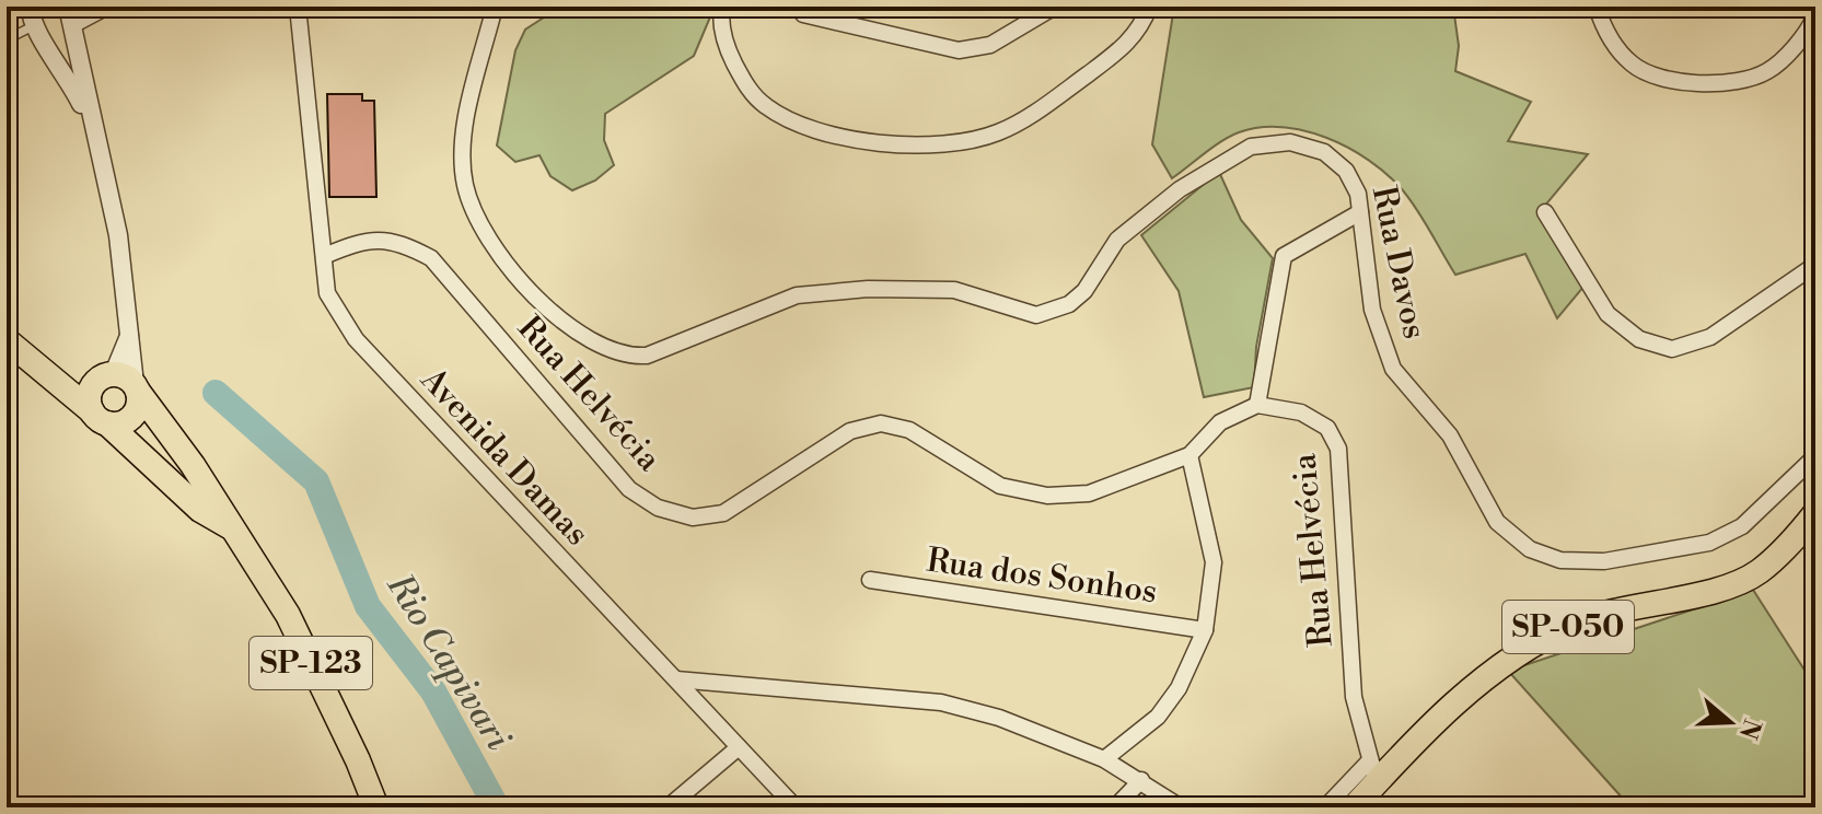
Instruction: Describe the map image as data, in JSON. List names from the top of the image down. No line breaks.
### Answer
{"streets":{"main road":["SP-050","SP-123"],"street":["Rua Davos","Rua Helvécia","Avenida Damas","Rua dos Sonhos"]},"crossings":[["Rua Helvécia","Avenida Damas"],["Rua Helvécia","SP-050"]],"water":["Rio Capivari"],"north":"right"}
